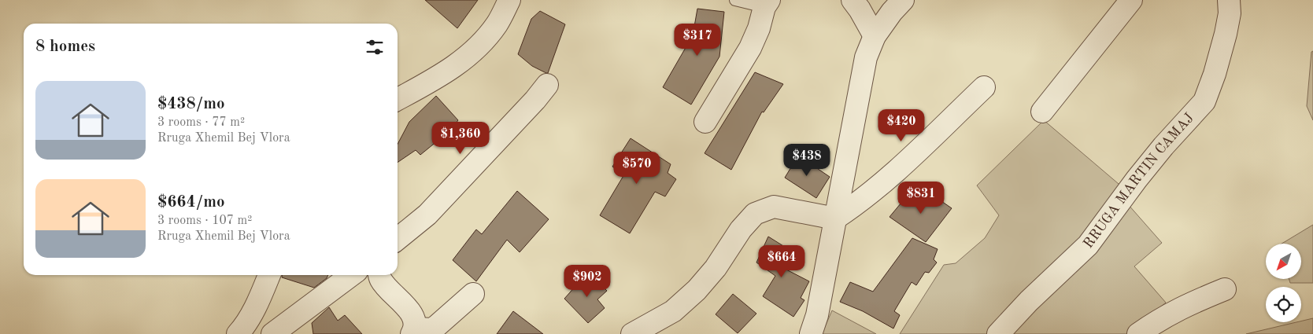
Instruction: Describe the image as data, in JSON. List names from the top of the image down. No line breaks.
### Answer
{"streets":{"street":["RRUGA MARTIN CAMAJ"]},"north":"bottom left","page":{"price":["$317","$420","$1,360","$438","$570","$831","$664","$902"],"heading":"8 homes","list":[{"name":"$438/mo","note":"3 rooms · 77 m² · Rruga Xhemil Bej Vlora"},{"name":"$664/mo","note":"3 rooms · 107 m² · Rruga Xhemil Bej Vlora"}]}}
